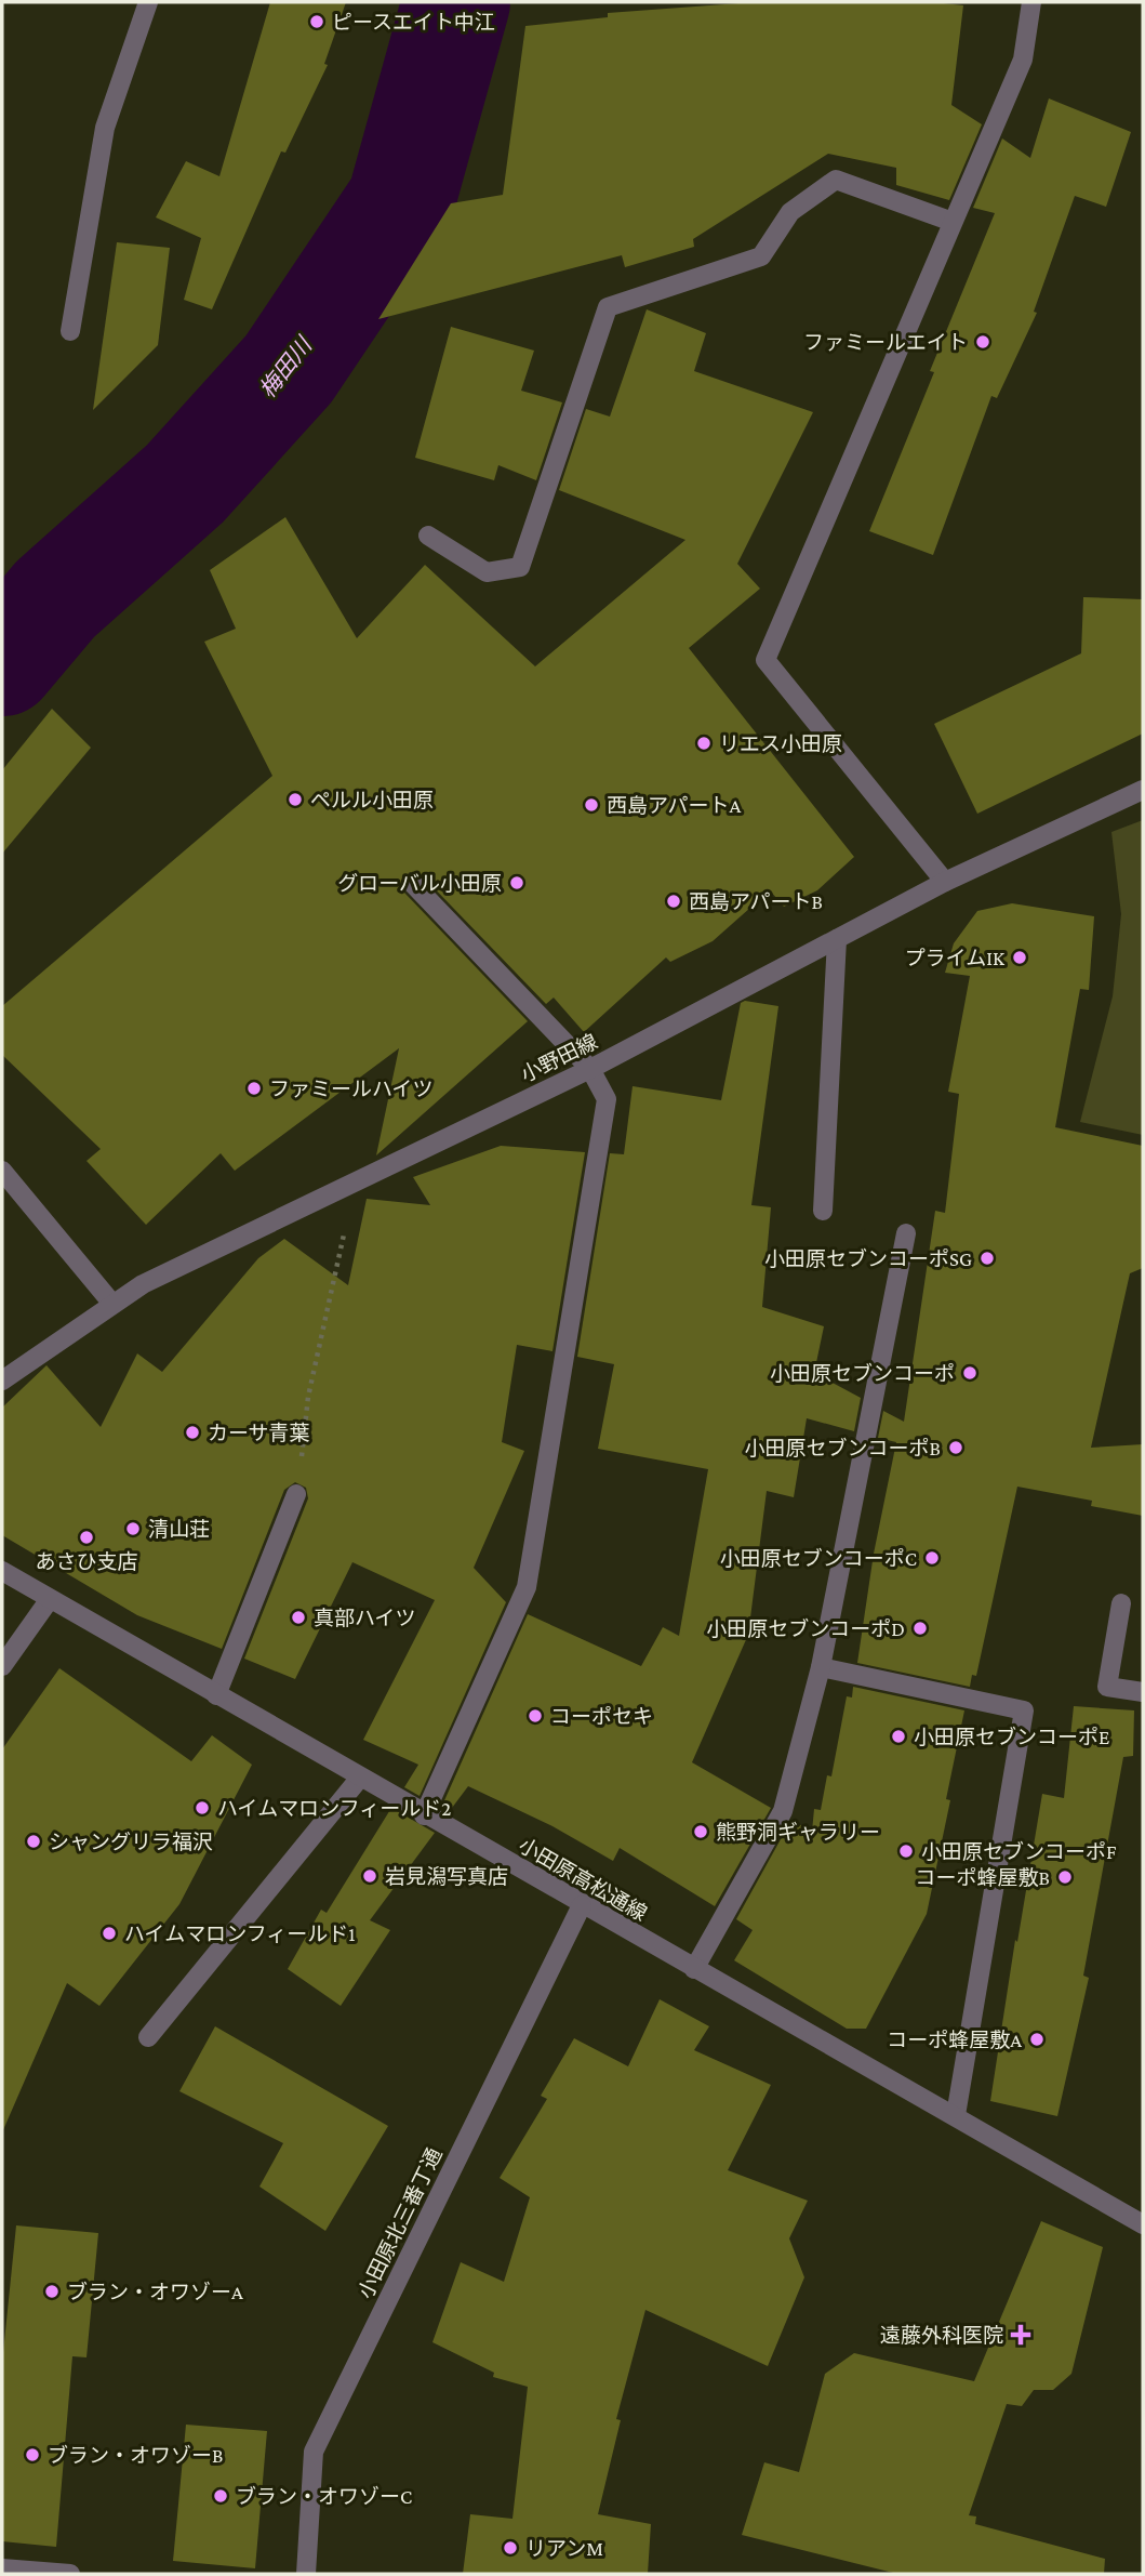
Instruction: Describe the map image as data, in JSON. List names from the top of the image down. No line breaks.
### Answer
{"streets":{"street":["小野田線","小田原高松通線","小田原北三番丁通"]},"crossings":[["小田原高松通線","小田原北三番丁通"]],"water":["梅田川"],"places":{"other":["ピースエイト中江","ファミールエイト","リエス小田原","ペルル小田原","西島アパートA","グローバル小田原","西島アパートB","プライムIK","ファミールハイツ","小田原セブンコーポSG","小田原セブンコーポ","カーサ青葉","小田原セブンコーポB","清山荘","あさひ支店","小田原セブンコーポC","真部ハイツ","小田原セブンコーポD","コーポセキ","小田原セブンコーポE","ハイムマロンフィールド2","熊野洞ギャラリー","シャングリラ福沢","小田原セブンコーポF","岩見潟写真店","コーポ蜂屋敷B","ハイムマロンフィールド1","コーポ蜂屋敷A","ブラン・オワゾーA","ブラン・オワゾーB","ブラン・オワゾーC","リアンM"],"health":["遠藤外科医院"]}}
